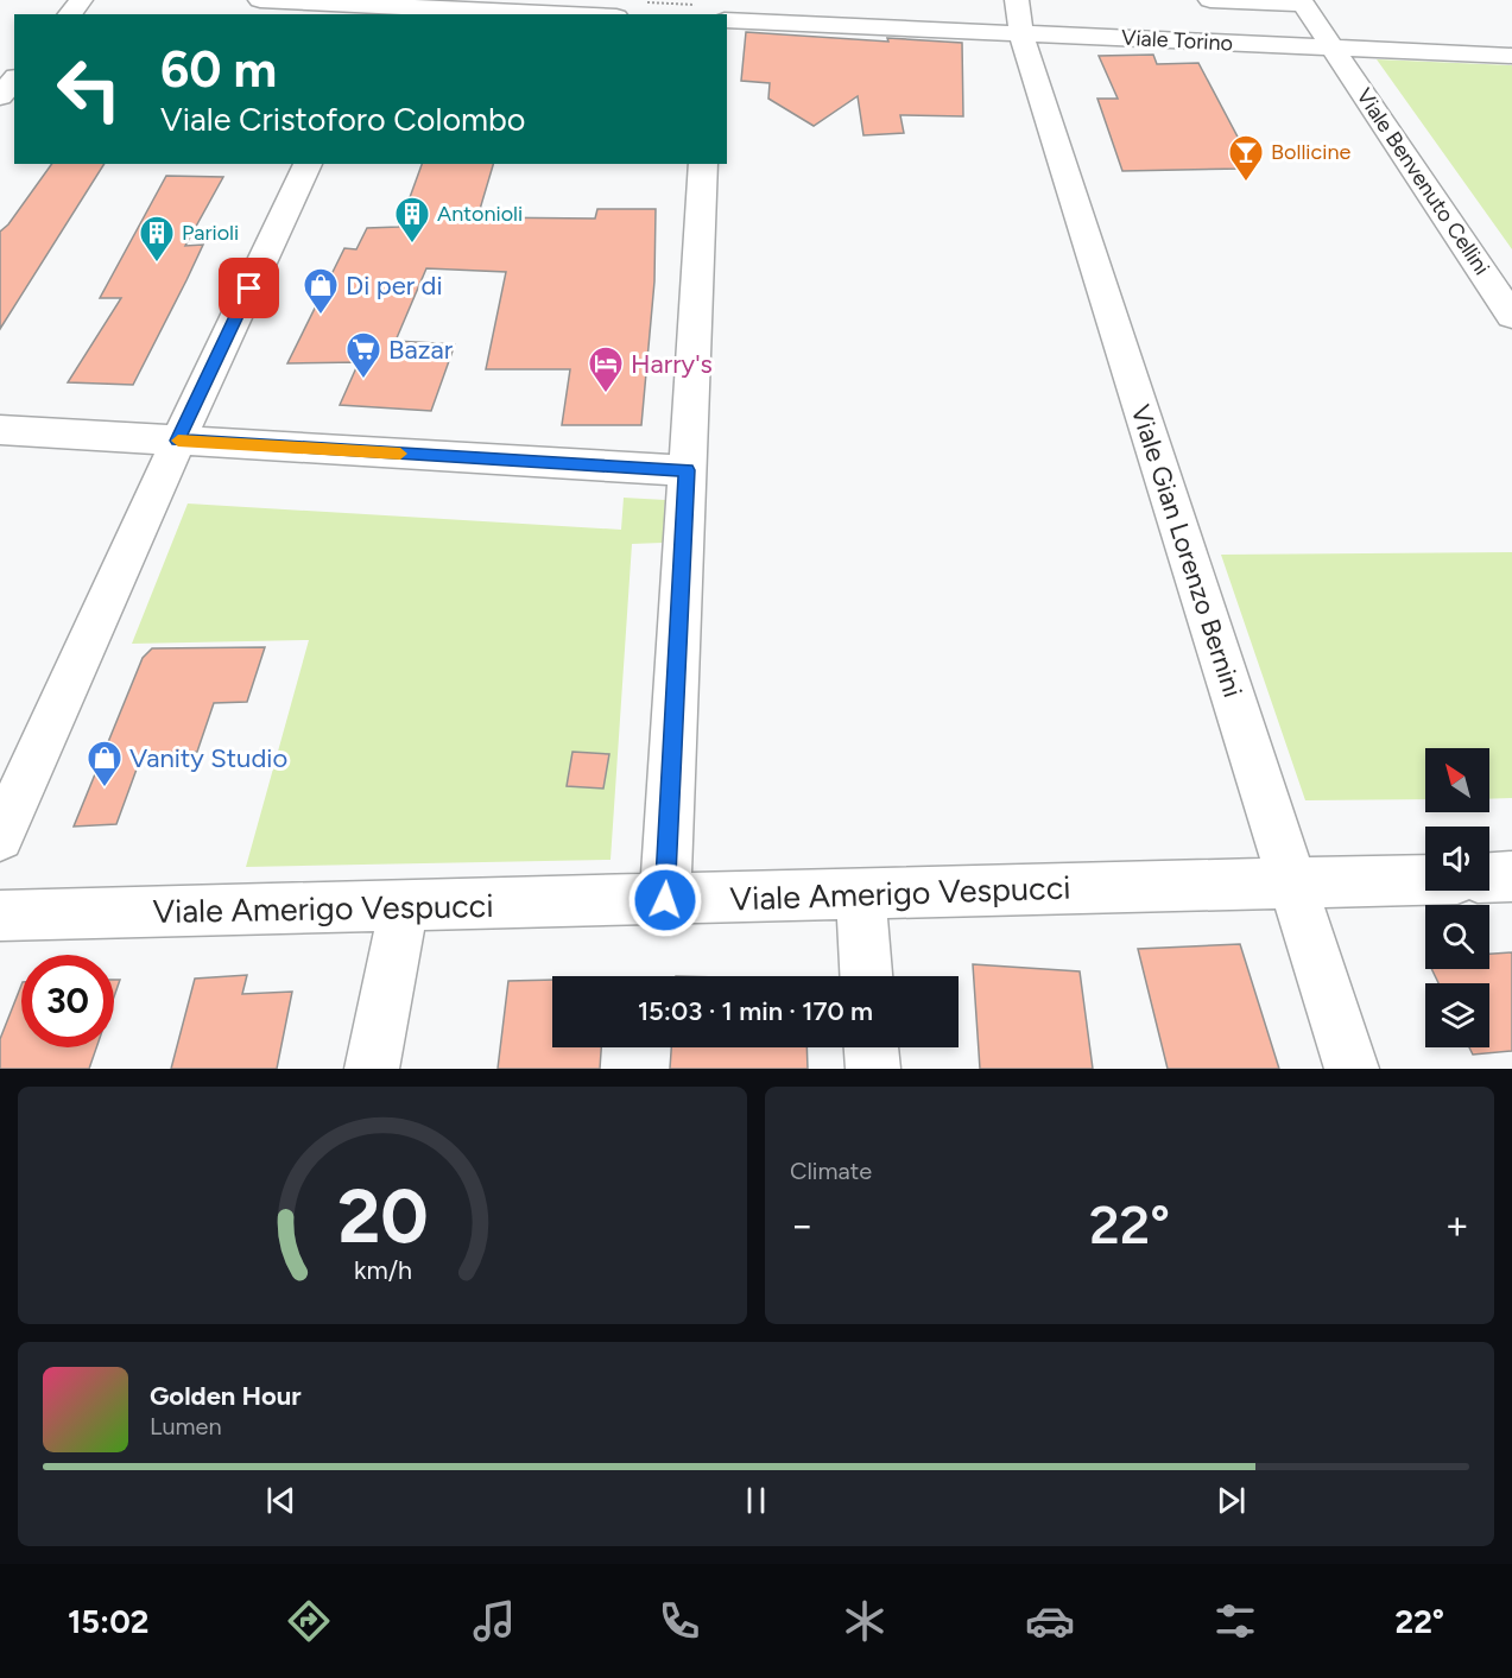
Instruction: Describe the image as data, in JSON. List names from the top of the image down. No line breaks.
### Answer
{"streets":{"street":["Viale Torino","Viale Benvenuto Cellini","Viale Gian Lorenzo Bernini","Viale Amerigo Vespucci"]},"crossings":[["Viale Torino","Viale Benvenuto Cellini"],["Viale Torino","Viale Gian Lorenzo Bernini"],["Viale Gian Lorenzo Bernini","Viale Amerigo Vespucci"]],"places":{"bar":["Bollicine"],"building":["Antonioli","Parioli"],"shop":["Di per di","Vanity Studio"],"supermarket":["Bazar"],"hotel":["Harry's"]},"north":"top left","page":{"turn":["60 m","Viale Cristoforo Colombo"],"limit":"30","trip":"15:03 · 1 min · 170 m","tile":"Climate","heat":["−","22°","+"],"song":["Golden Hour","Lumen"],"tabs":["15:02","22°"],"gauge":["20","km/h"]}}
